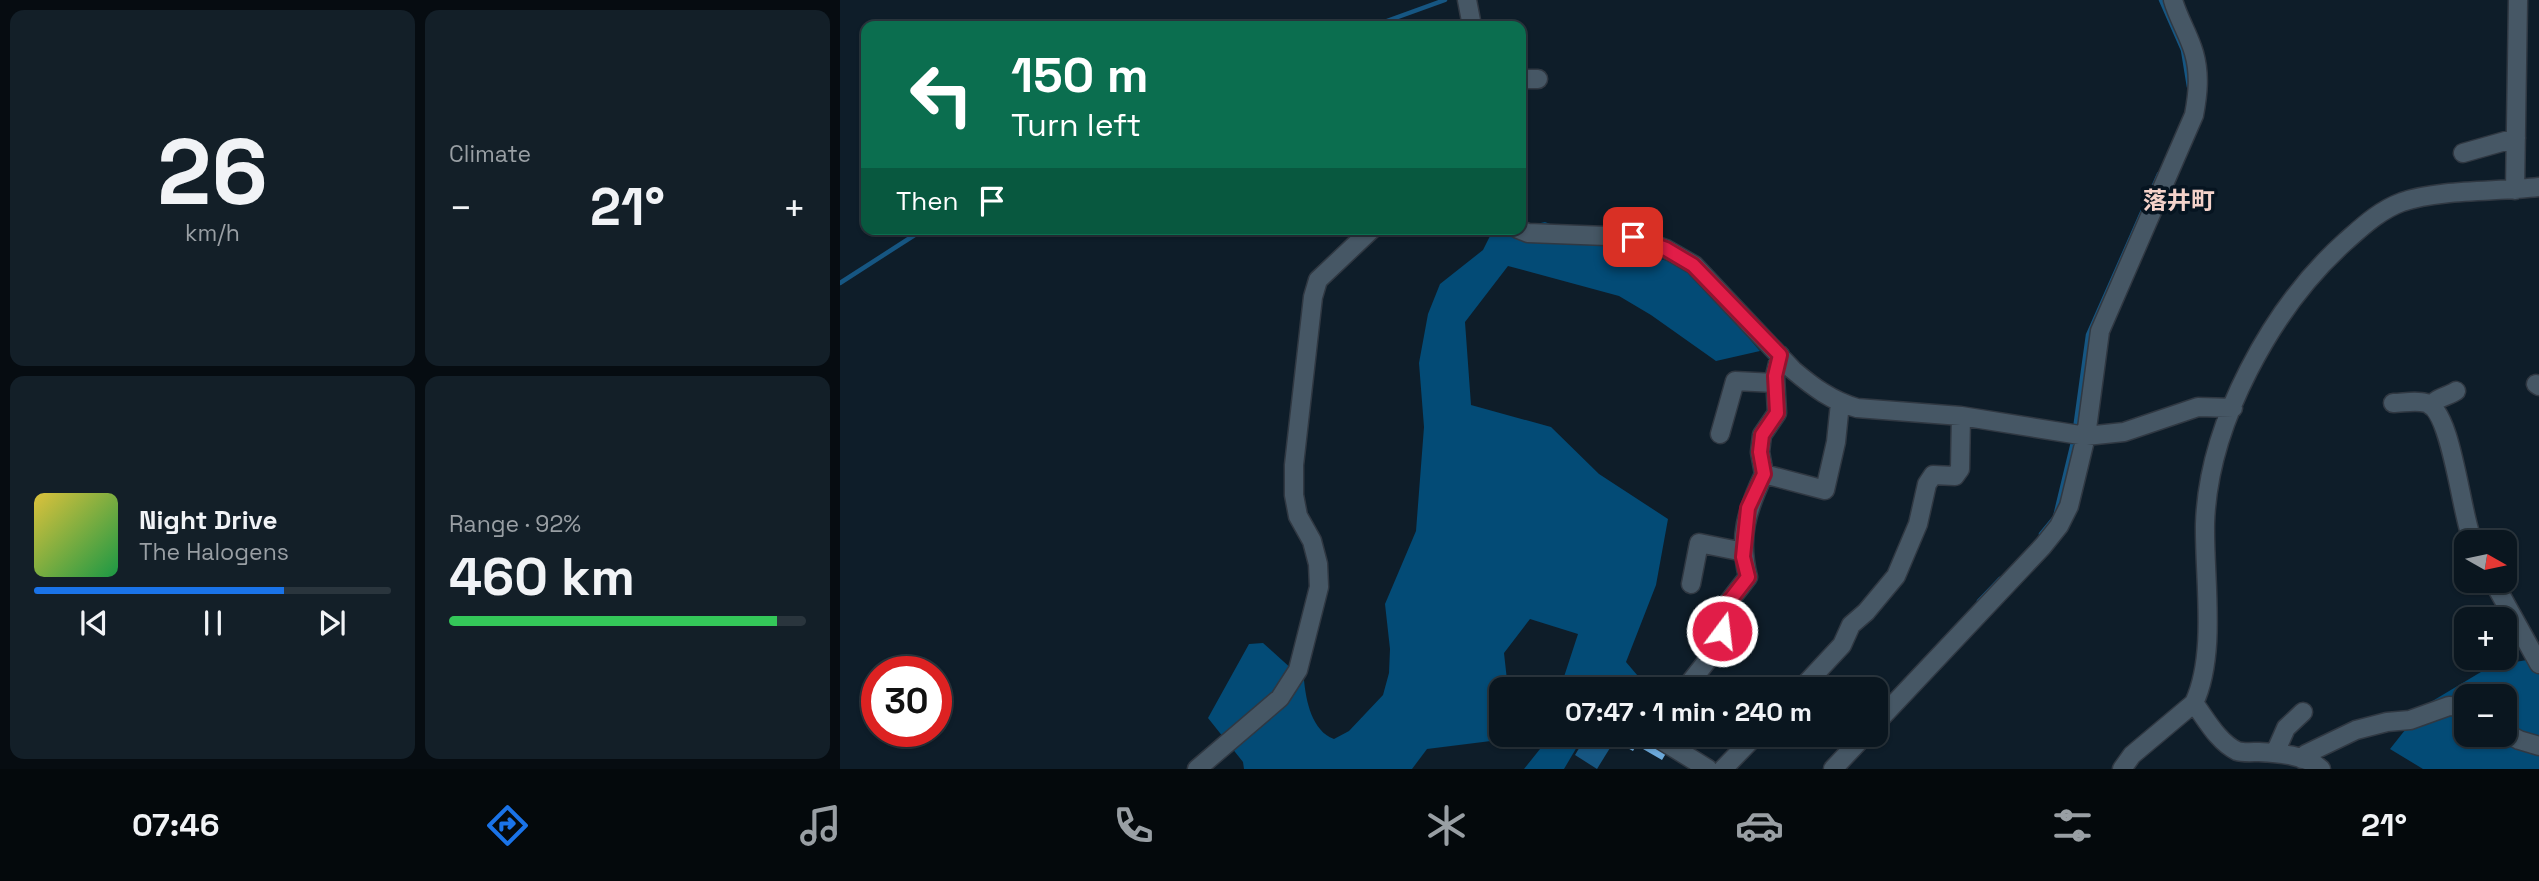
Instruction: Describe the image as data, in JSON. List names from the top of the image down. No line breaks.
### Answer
{"districts":["落井町"],"north":"right","page":{"tile":[["26","km/h"],"Climate",["Range · 92%","460 km"]],"turn":["150 m","Turn left"],"then":"Then","heat":["−","21°","+"],"song":["Night Drive","The Halogens"],"map_buttons":["+","−"],"limit":"30","trip":"07:47 · 1 min · 240 m","tabs":["07:46","21°"]}}
